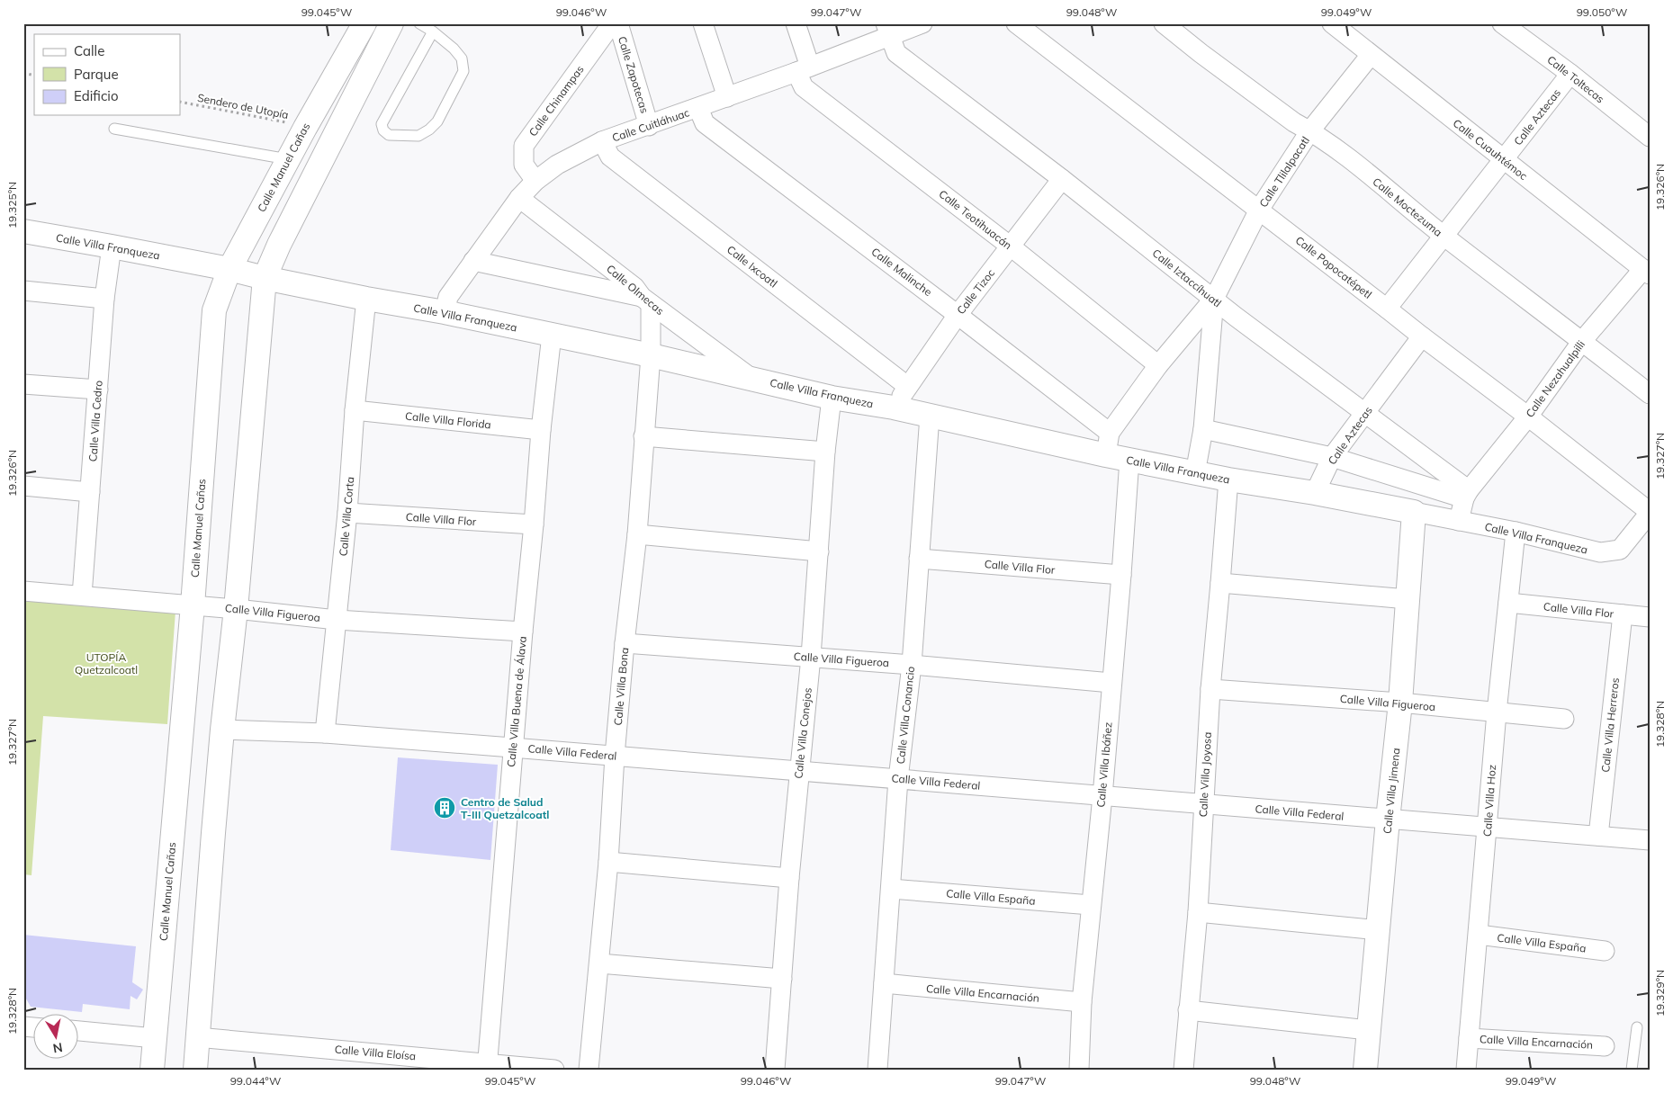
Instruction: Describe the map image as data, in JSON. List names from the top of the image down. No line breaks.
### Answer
{"streets":{"street":["Calle Zapotecas","Calle Toltecas","Calle Chinampas","Calle Aztecas","Calle Cuitláhuac","Calle Cuauhtémoc","Calle Manuel Cañas","Calle Tlilalpacatl","Calle Moctezuma","Calle Teotihuacán","Calle Villa Franqueza","Calle Ixcoatl","Calle Popocatépetl","Calle Malinche","Calle Iztaccíhuatl","Calle Olmecas","Calle Tizoc","Calle Nezahualpilli","Calle Villa Florida","Calle Villa Cedro","Calle Villa Corta","Calle Villa Flor","Calle Villa Figueroa","Calle Villa Bona","Calle Villa Buena de Álava","Calle Villa Conancio","Calle Villa Herreros","Calle Villa Conejos","Calle Villa Federal","Calle Villa Ibáñez","Calle Villa Joyosa","Calle Villa Jimena","Calle Villa Hoz","Calle Villa España","Calle Villa Encarnación","Calle Villa Eloísa"],"path":["Sendero de Utopía"]},"crossings":[["Calle Zapotecas","Calle Cuitláhuac"],["Calle Toltecas","Calle Aztecas"],["Calle Chinampas","Calle Cuitláhuac"],["Sendero de Utopía","Calle Manuel Cañas"],["Calle Aztecas","Calle Cuauhtémoc"],["Calle Aztecas","Calle Moctezuma"],["Calle Aztecas","Calle Villa Franqueza"],["Calle Aztecas","Calle Popocatépetl"],["Calle Aztecas","Calle Iztaccíhuatl"],["Calle Cuitláhuac","Calle Teotihuacán"],["Calle Cuitláhuac","Calle Villa Franqueza"],["Calle Cuitláhuac","Calle Ixcoatl"],["Calle Cuitláhuac","Calle Malinche"],["Calle Cuitláhuac","Calle Iztaccíhuatl"],["Calle Cuitláhuac","Calle Olmecas"],["Calle Cuauhtémoc","Calle Tlilalpacatl"],["Calle Cuauhtémoc","Calle Nezahualpilli"],["Calle Manuel Cañas","Calle Villa Franqueza"],["Calle Manuel Cañas","Calle Villa Figueroa"],["Calle Tlilalpacatl","Calle Moctezuma"],["Calle Tlilalpacatl","Calle Teotihuacán"],["Calle Tlilalpacatl","Calle Villa Franqueza"],["Calle Tlilalpacatl","Calle Popocatépetl"],["Calle Tlilalpacatl","Calle Malinche"],["Calle Tlilalpacatl","Calle Iztaccíhuatl"],["Calle Moctezuma","Calle Nezahualpilli"],["Calle Teotihuacán","Calle Tizoc"],["Calle Villa Franqueza","Calle Popocatépetl"],["Calle Villa Franqueza","Calle Malinche"],["Calle Villa Franqueza","Calle Olmecas"],["Calle Villa Franqueza","Calle Tizoc"],["Calle Villa Franqueza","Calle Villa Cedro"],["Calle Villa Franqueza","Calle Villa Corta"],["Calle Villa Franqueza","Calle Villa Bona"],["Calle Villa Franqueza","Calle Villa Buena de Álava"],["Calle Villa Franqueza","Calle Villa Conancio"],["Calle Villa Franqueza","Calle Villa Conejos"],["Calle Villa Franqueza","Calle Villa Ibáñez"],["Calle Villa Franqueza","Calle Villa Joyosa"],["Calle Villa Franqueza","Calle Villa Jimena"],["Calle Villa Franqueza","Calle Villa Hoz"],["Calle Ixcoatl","Calle Tizoc"],["Calle Popocatépetl","Calle Nezahualpilli"],["Calle Malinche","Calle Tizoc"],["Calle Iztaccíhuatl","Calle Tizoc"],["Calle Iztaccíhuatl","Calle Nezahualpilli"],["Calle Olmecas","Calle Villa Bona"],["Calle Villa Florida","Calle Villa Corta"],["Calle Villa Florida","Calle Villa Buena de Álava"],["Calle Villa Cedro","Calle Villa Figueroa"],["Calle Villa Corta","Calle Villa Flor"],["Calle Villa Corta","Calle Villa Figueroa"],["Calle Villa Corta","Calle Villa Federal"],["Calle Villa Flor","Calle Villa Buena de Álava"],["Calle Villa Flor","Calle Villa Conancio"],["Calle Villa Flor","Calle Villa Herreros"],["Calle Villa Flor","Calle Villa Ibáñez"],["Calle Villa Flor","Calle Villa Hoz"],["Calle Villa Figueroa","Calle Villa Bona"],["Calle Villa Figueroa","Calle Villa Buena de Álava"],["Calle Villa Figueroa","Calle Villa Conancio"],["Calle Villa Figueroa","Calle Villa Conejos"],["Calle Villa Figueroa","Calle Villa Ibáñez"],["Calle Villa Figueroa","Calle Villa Joyosa"],["Calle Villa Figueroa","Calle Villa Jimena"],["Calle Villa Figueroa","Calle Villa Hoz"],["Calle Villa Bona","Calle Villa Federal"],["Calle Villa Buena de Álava","Calle Villa Federal"],["Calle Villa Buena de Álava","Calle Villa Eloísa"],["Calle Villa Conancio","Calle Villa Federal"],["Calle Villa Conancio","Calle Villa España"],["Calle Villa Conancio","Calle Villa Encarnación"],["Calle Villa Herreros","Calle Villa Federal"],["Calle Villa Conejos","Calle Villa Federal"],["Calle Villa Federal","Calle Villa Ibáñez"],["Calle Villa Federal","Calle Villa Joyosa"],["Calle Villa Federal","Calle Villa Jimena"],["Calle Villa Federal","Calle Villa Hoz"],["Calle Villa Ibáñez","Calle Villa España"],["Calle Villa Ibáñez","Calle Villa Encarnación"],["Calle Villa Hoz","Calle Villa España"],["Calle Villa Hoz","Calle Villa Encarnación"]],"parks":["UTOPÍA Quetzalcoatl"],"places":{"building":["Centro de Salud T-III Quetzalcoatl"]},"legend":["Calle","Parque","Edificio"],"north":"bottom","coordinates":["99.045°W","99.046°W","99.047°W","99.048°W","99.049°W","99.050°W","19.326°N","19.325°N","19.327°N","19.328°N","19.329°N","99.044°W"]}
